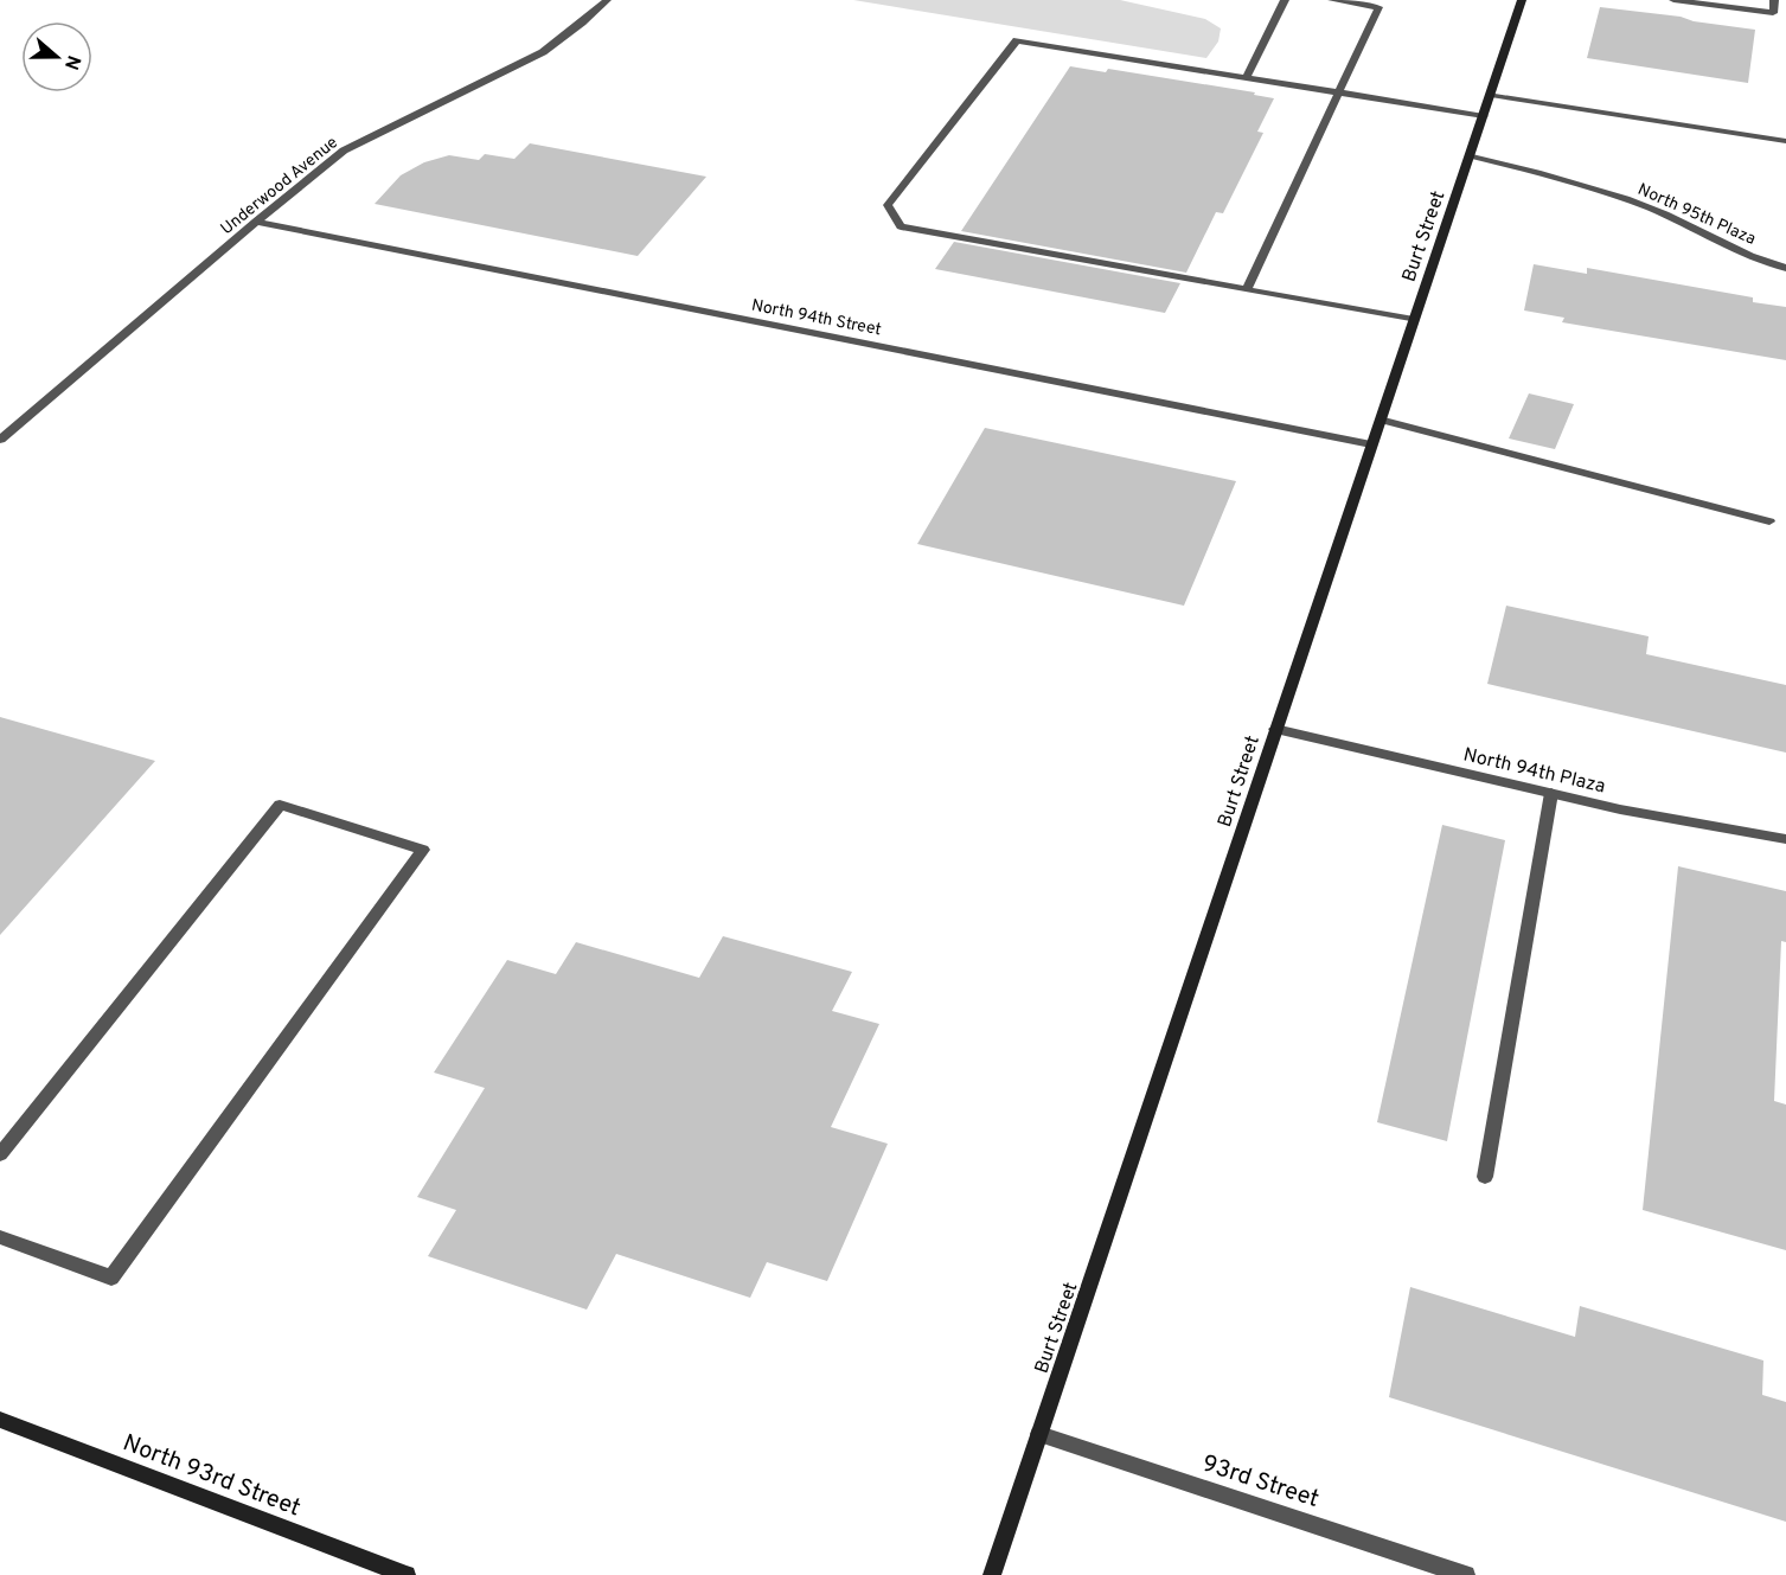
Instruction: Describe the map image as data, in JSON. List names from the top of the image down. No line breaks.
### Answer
{"streets":{"street":["Underwood Avenue","North 95th Plaza","Burt Street","North 94th Street","North 94th Plaza","North 93rd Street","93rd Street"]},"crossings":[["Underwood Avenue","North 94th Street"],["North 95th Plaza","Burt Street"],["Burt Street","North 94th Street"],["Burt Street","North 94th Plaza"],["Burt Street","93rd Street"]],"north":"right"}
